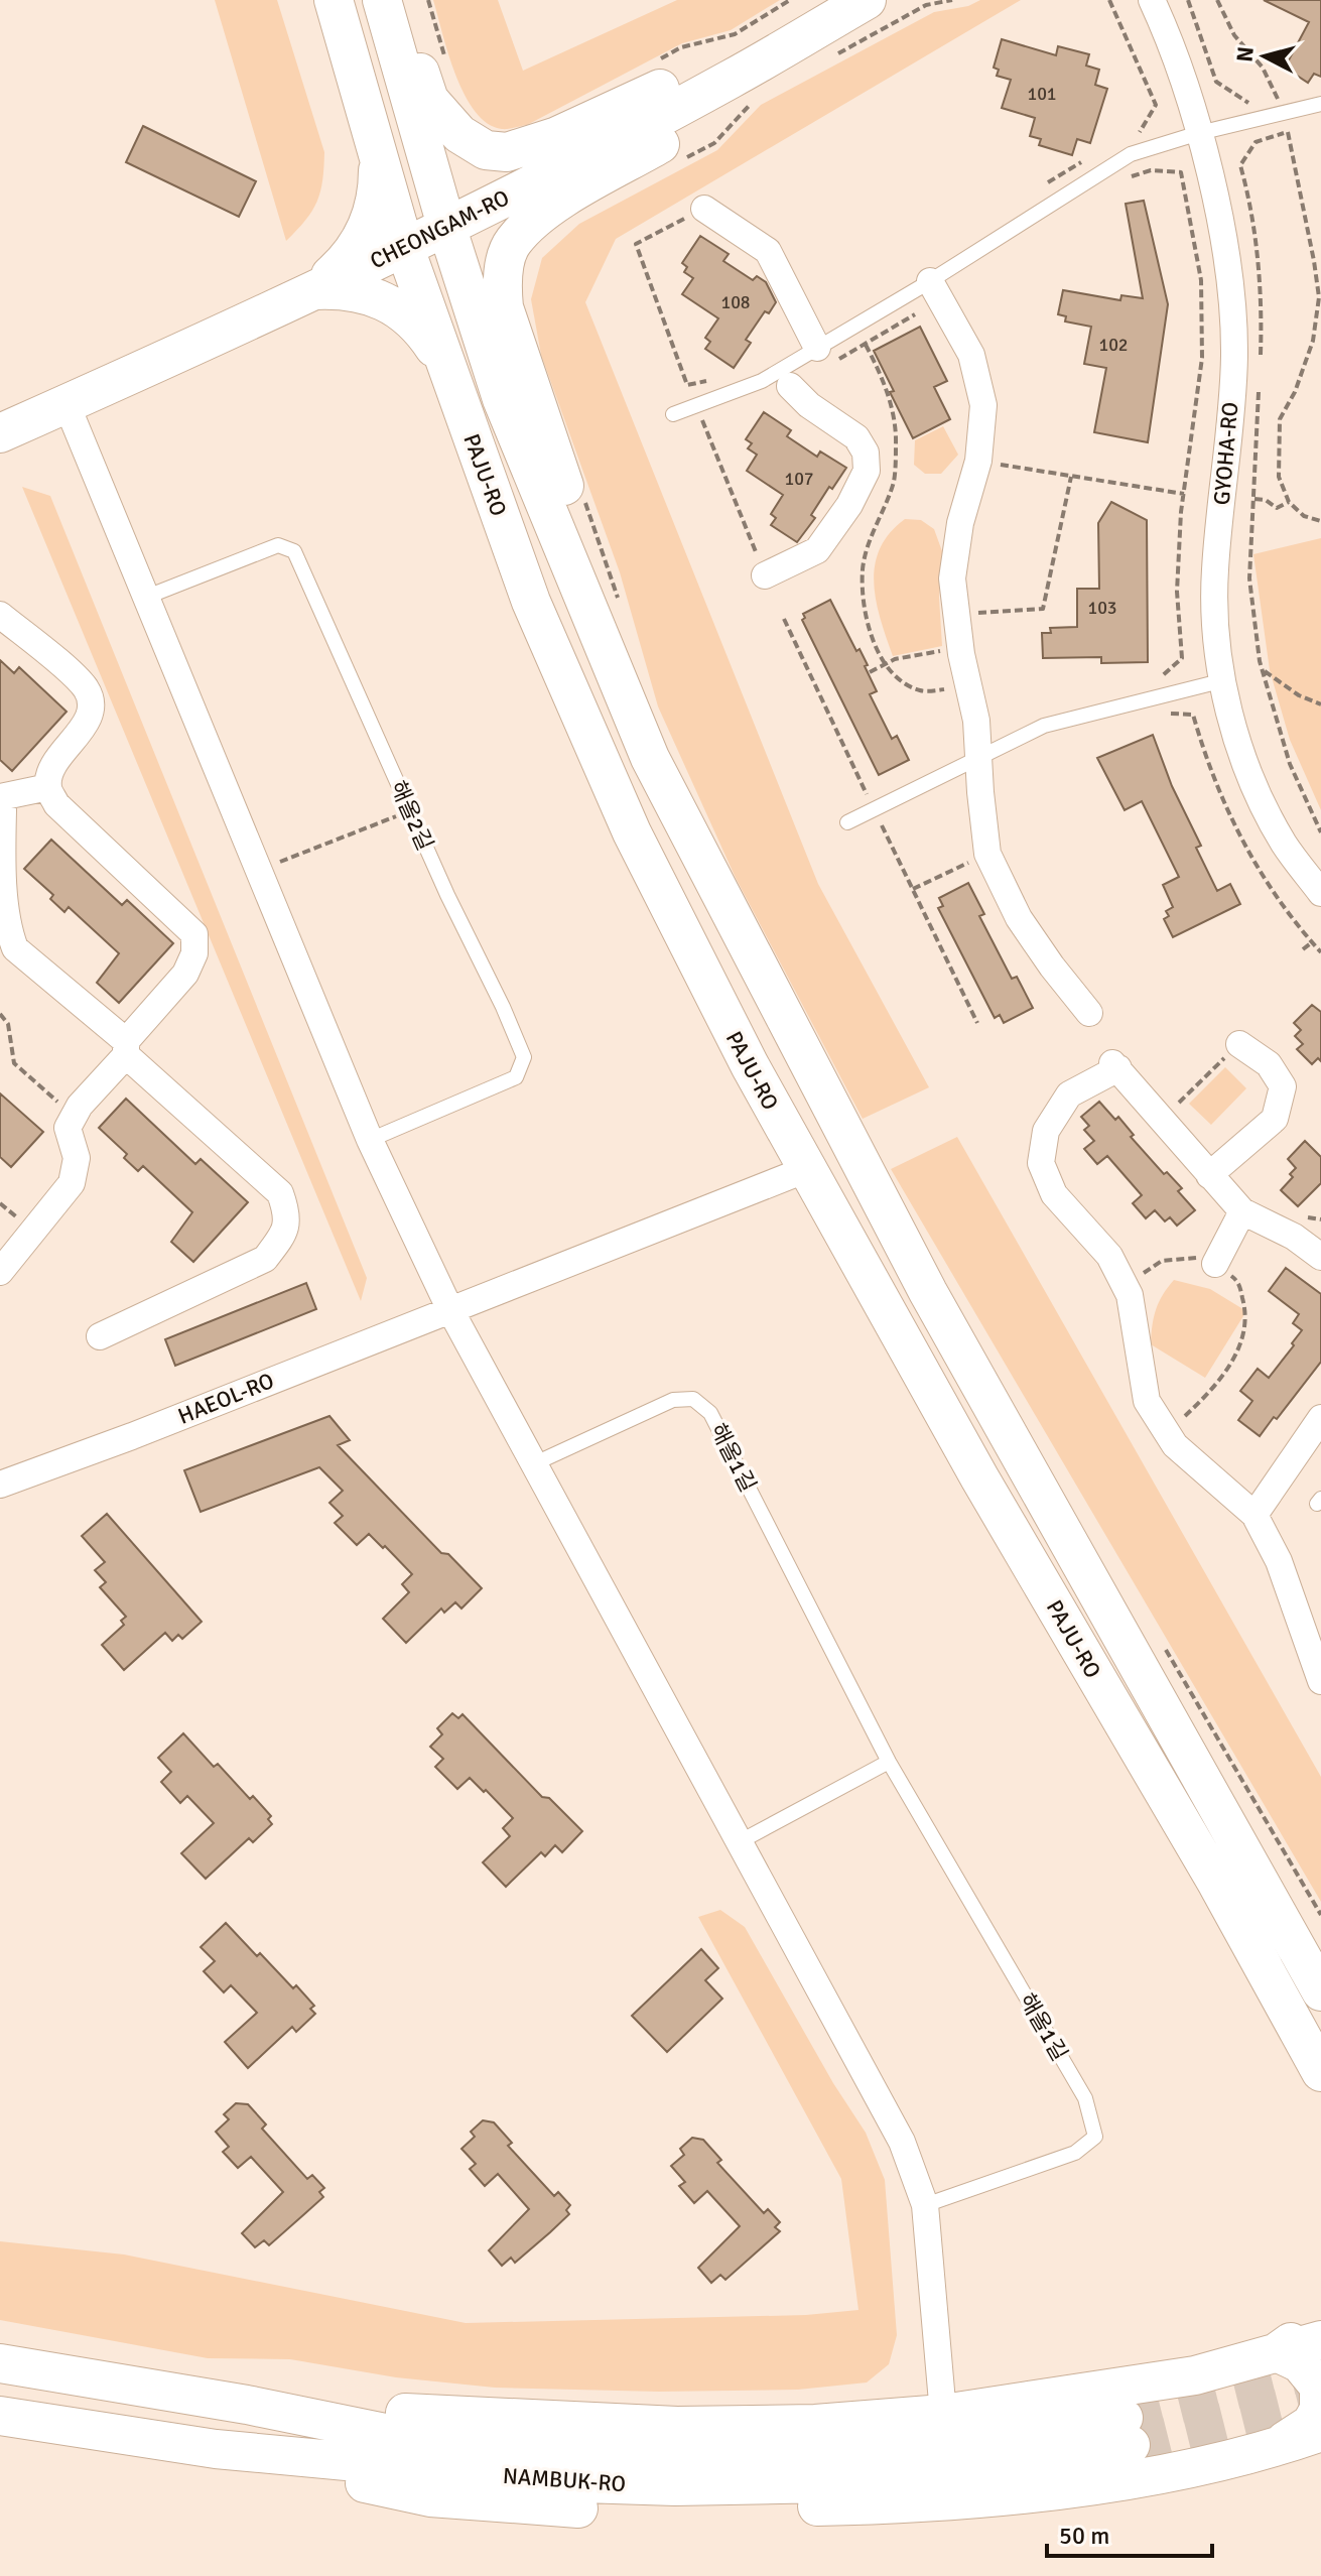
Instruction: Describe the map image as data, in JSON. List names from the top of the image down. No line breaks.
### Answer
{"streets":{"main road":["CHEONGAM-RO","PAJU-RO","NAMBUK-RO"],"street":["GYOHA-RO","HAEOL-RO"],"lane":["해올2길","해올1길"]},"crossings":[["CHEONGAM-RO","PAJU-RO"],["PAJU-RO","HAEOL-RO"]],"house_numbers":["101","108","102","107","103"],"scale_bar":"50 m","north":"left"}
